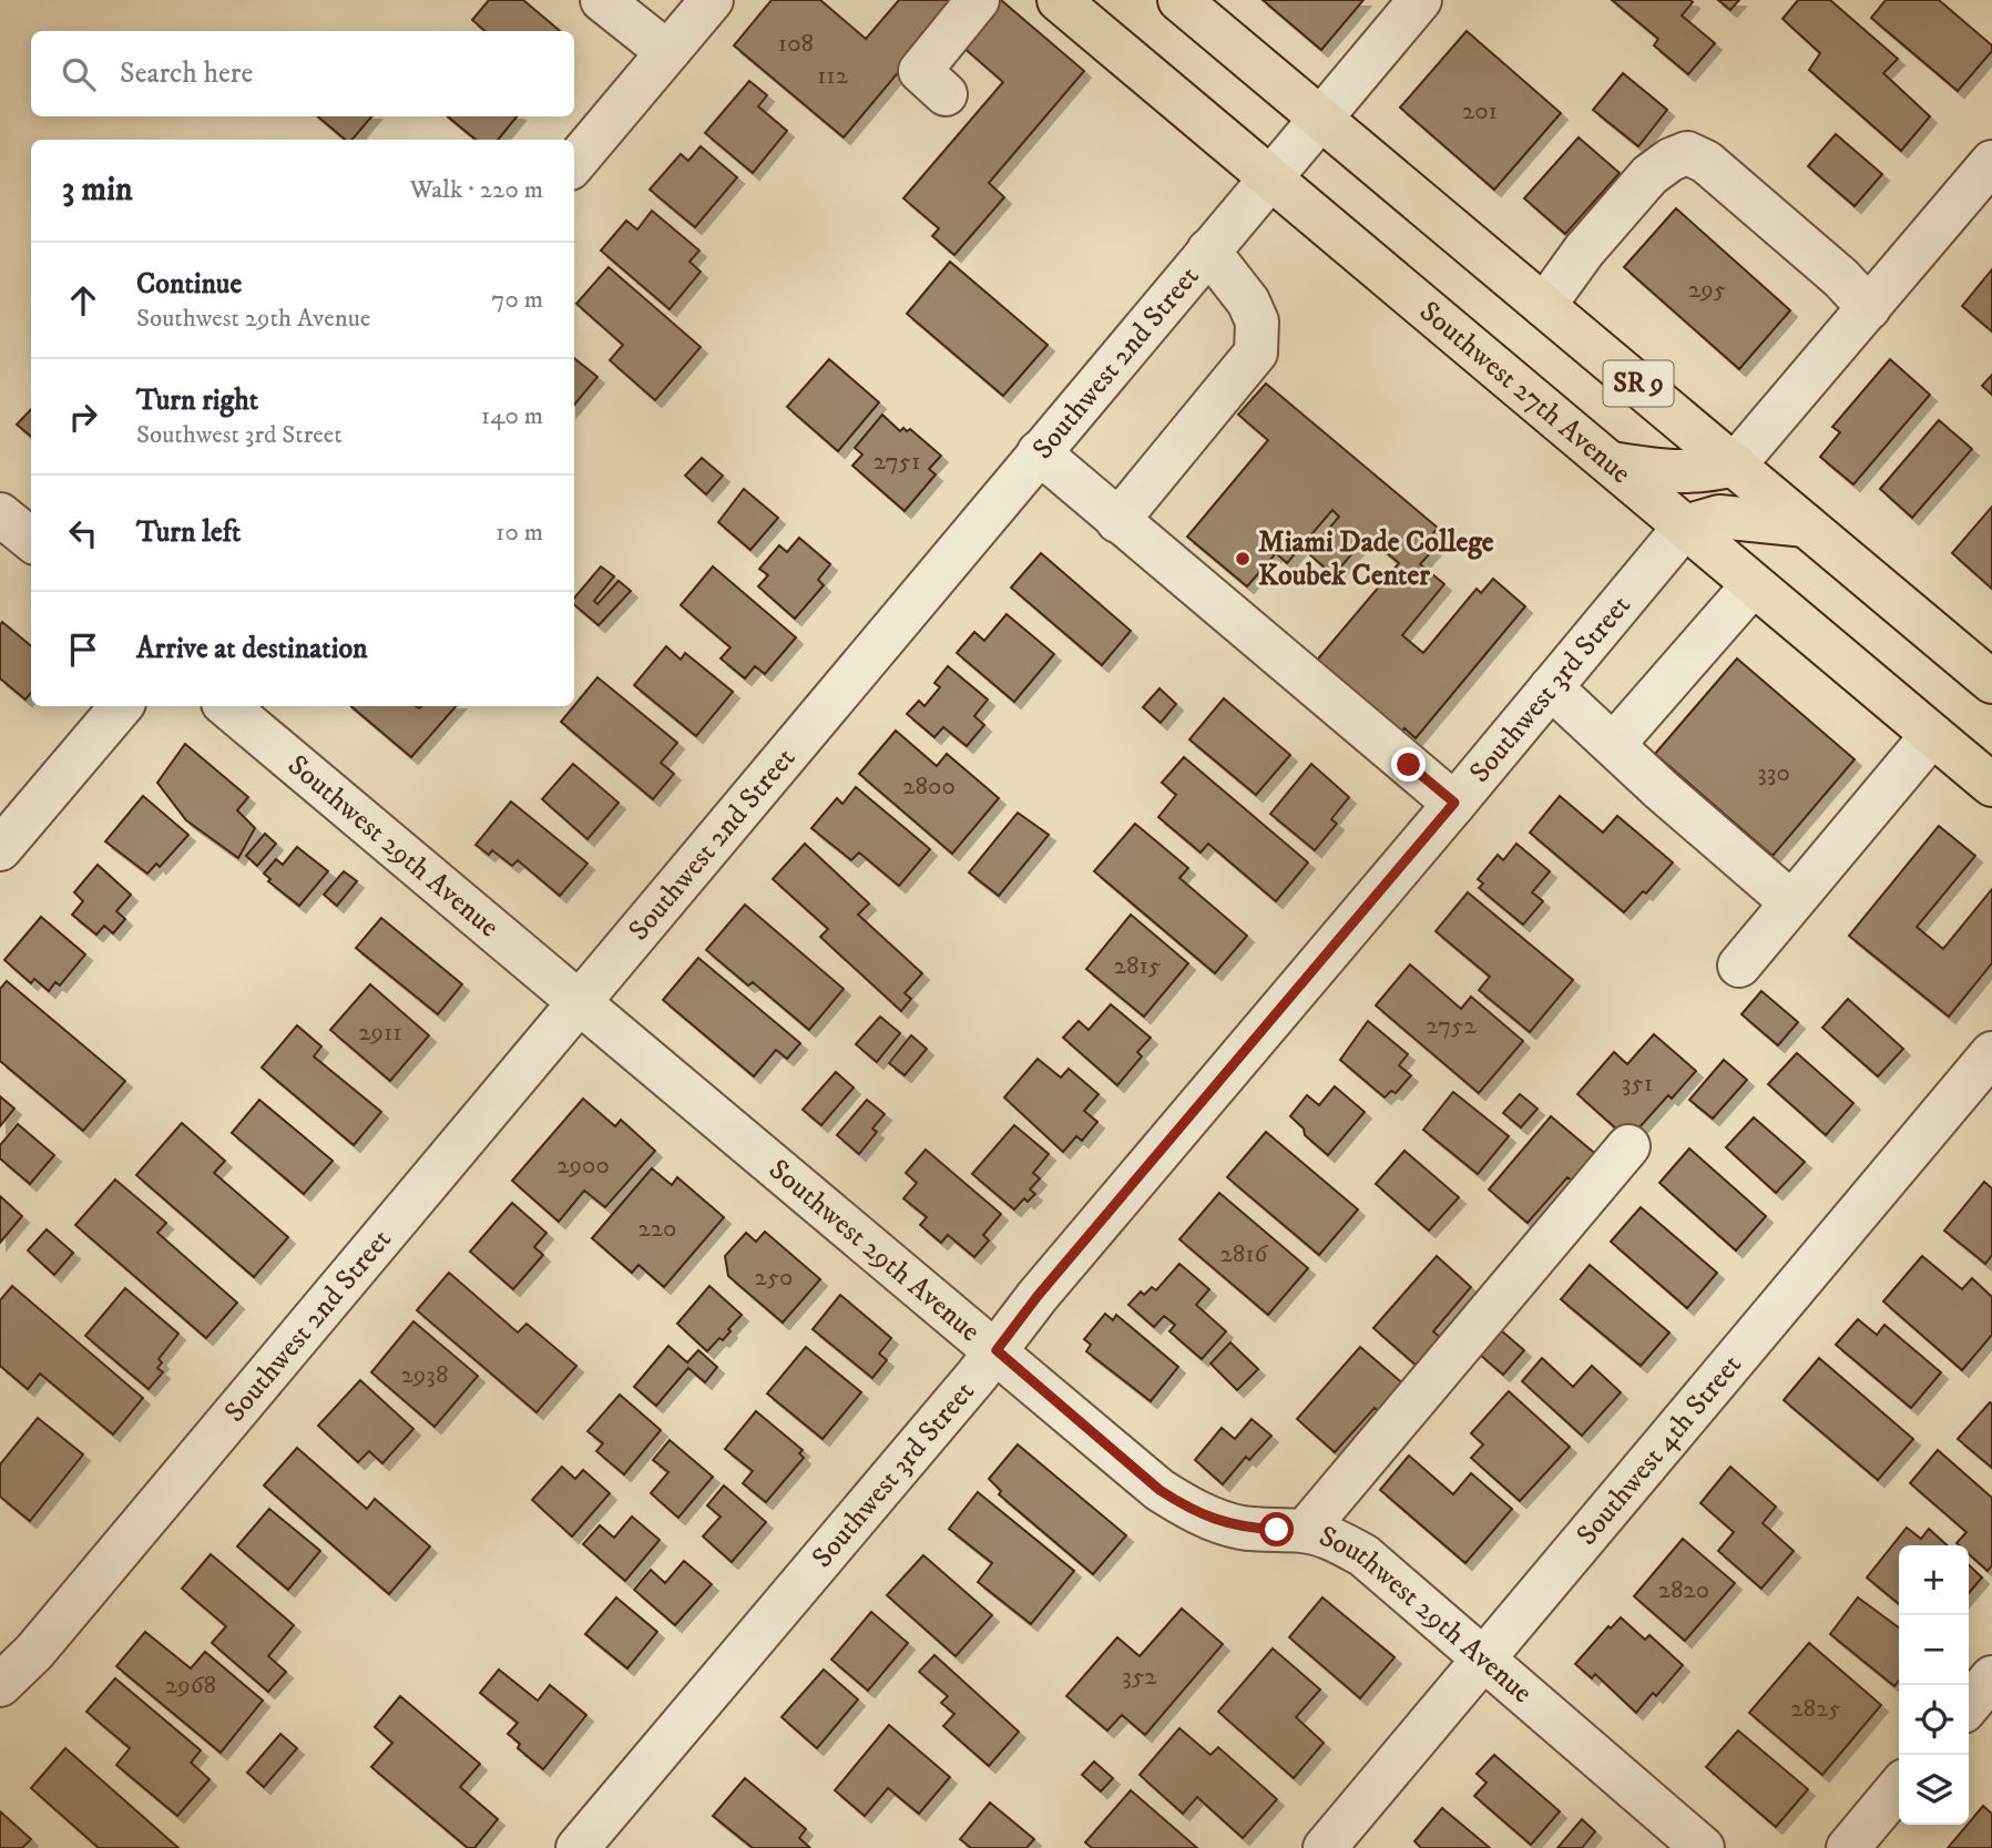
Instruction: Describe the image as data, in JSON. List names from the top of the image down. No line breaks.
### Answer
{"streets":{"highway":["SR 9","Southwest 27th Avenue"],"street":["Southwest 2nd Street","Southwest 3rd Street","Southwest 29th Avenue","Southwest 4th Street"]},"crossings":[["Southwest 2nd Street","SR 9"],["Southwest 2nd Street","Southwest 27th Avenue"],["Southwest 2nd Street","Southwest 29th Avenue"],["Southwest 27th Avenue","Southwest 3rd Street"],["Southwest 3rd Street","Southwest 29th Avenue"],["Southwest 29th Avenue","Southwest 4th Street"]],"places":["Miami Dade College Koubek Center"],"house_numbers":["108","112","201","295","2751","330","2800","2815","2752","2911","351","2900","220","2816","250","2938","2820","352","2968","2825"],"page":{"search":"Search here","heading":["3 min","Walk · 220 m"],"list":[["Continue","Southwest 29th Avenue","70 m"],["Turn right","Southwest 3rd Street","140 m"],["Turn left","10 m"],"Arrive at destination"],"map_buttons":["+","−"]}}
